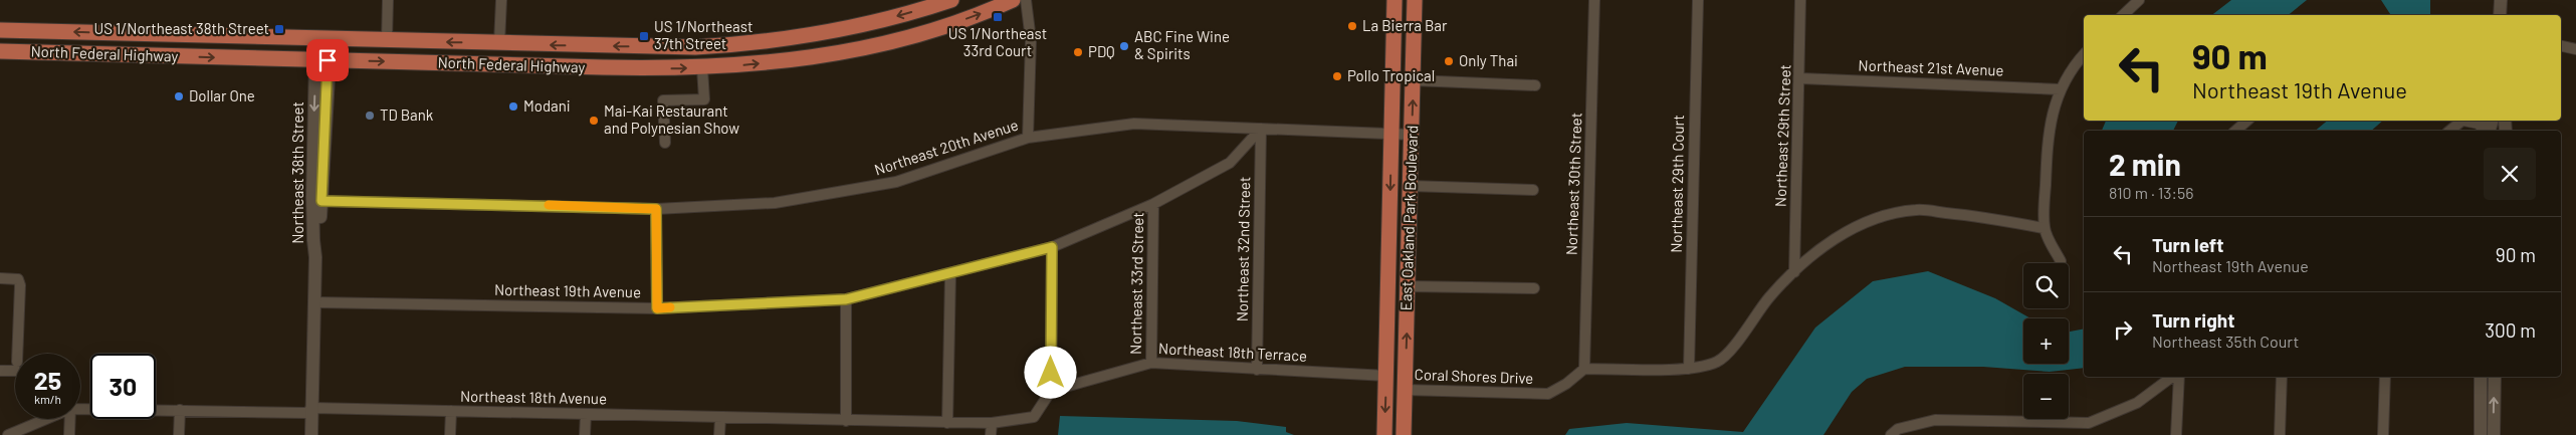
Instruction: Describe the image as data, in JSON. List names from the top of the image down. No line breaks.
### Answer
{"streets":{"main road":["North Federal Highway","East Oakland Park Boulevard"],"street":["Northeast 21st Avenue","Northeast 29th Street","Northeast 20th Avenue","Northeast 38th Street","Northeast 30th Street","Northeast 29th Court","Northeast 32nd Street","Northeast 33rd Street","Northeast 19th Avenue","Northeast 18th Terrace","Coral Shores Drive","Northeast 18th Avenue"]},"crossings":[["North Federal Highway","Northeast 38th Street"],["Northeast 21st Avenue","Northeast 29th Street"],["Northeast 20th Avenue","Northeast 38th Street"],["Northeast 20th Avenue","East Oakland Park Boulevard"],["Northeast 20th Avenue","Northeast 32nd Street"],["Northeast 20th Avenue","Northeast 19th Avenue"],["Northeast 38th Street","Northeast 19th Avenue"],["Northeast 38th Street","Northeast 18th Avenue"],["Northeast 30th Street","Coral Shores Drive"],["East Oakland Park Boulevard","Northeast 18th Terrace"],["East Oakland Park Boulevard","Coral Shores Drive"],["Northeast 32nd Street","Northeast 19th Avenue"],["Northeast 32nd Street","Northeast 18th Terrace"],["Northeast 33rd Street","Northeast 19th Avenue"],["Northeast 33rd Street","Northeast 18th Terrace"],["Northeast 18th Terrace","Northeast 18th Avenue"]],"places":{"transit":["US 1/Northeast 33rd Court","US 1/Northeast 38th Street","US 1/Northeast 37th Street"],"other":["La Bierra Bar","ABC Fine Wine & Spirits","PDQ","Only Thai","Pollo Tropical","Dollar One","Modani","TD Bank","Mai-Kai Restaurant and Polynesian Show"]},"page":{"turn":["90 m","Northeast 19th Avenue"],"heading":["2 min","810 m · 13:56"],"list":[{"name":"Turn left","note":"Northeast 19th Avenue","value":"90 m"},{"name":"Turn right","note":"Northeast 35th Court","value":"300 m"}],"map_buttons":["+","−"],"speed":"25 km/h","limit":"30"}}
